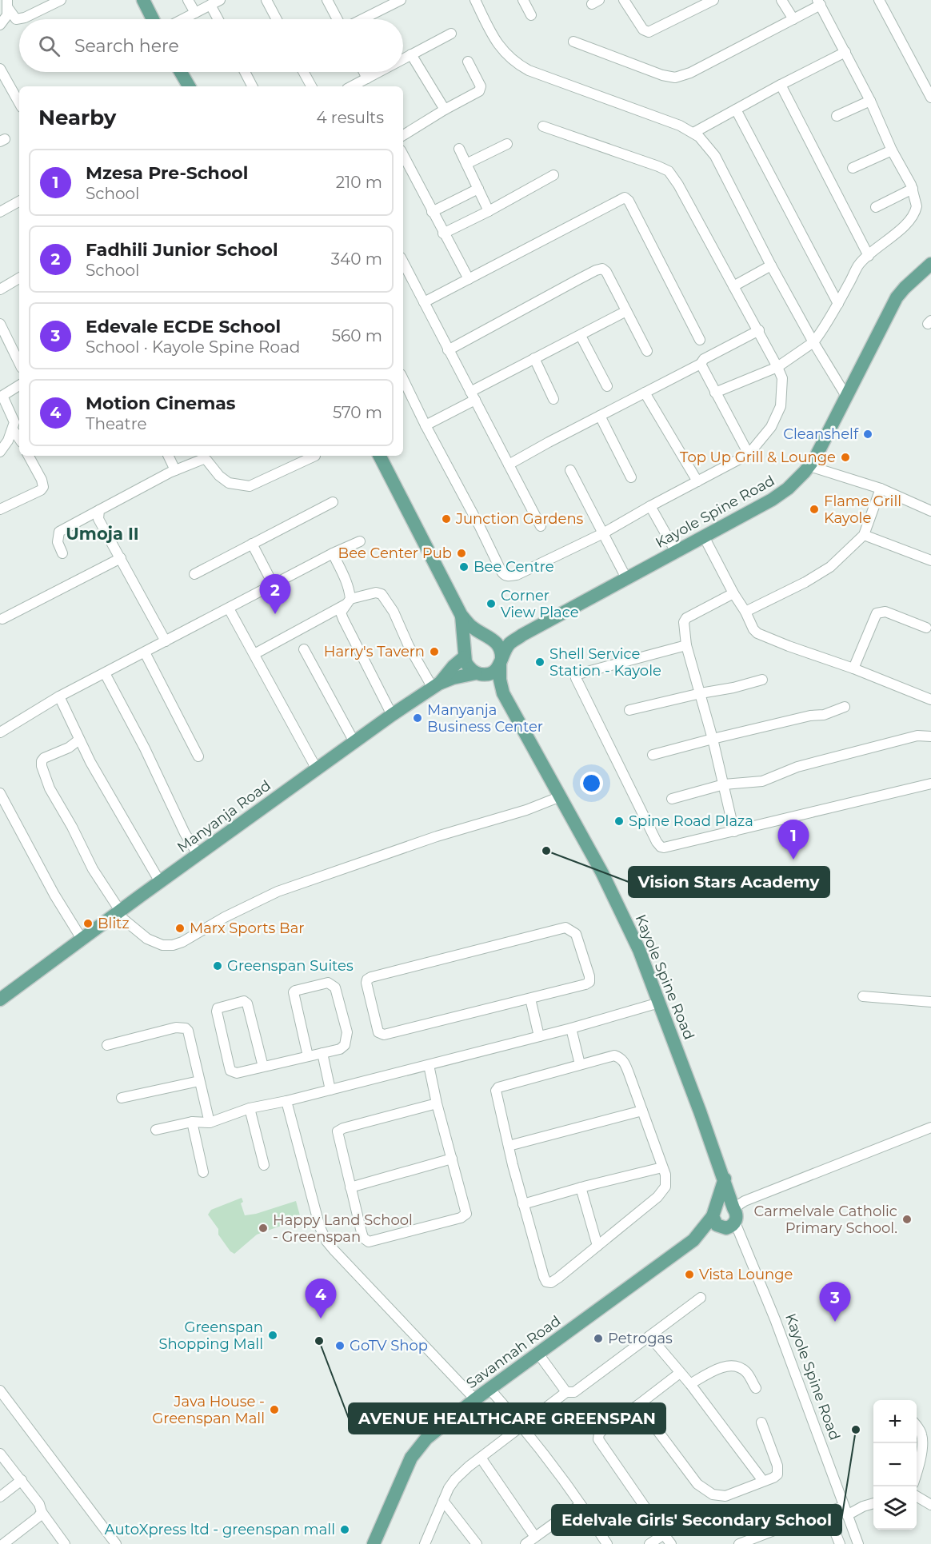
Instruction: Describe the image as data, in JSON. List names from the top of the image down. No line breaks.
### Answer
{"streets":{"main road":["Kayole Spine Road","Manyanja Road","Savannah Road"]},"crossings":[["Kayole Spine Road","Savannah Road"]],"districts":["Umoja II"],"places":["Cleanshelf","Top Up Grill & Lounge","Flame Grill Kayole","Junction Gardens","Bee Center Pub","Bee Centre","Corner View Place","Harry's Tavern","Shell Service Station - Kayole","Manyanja Business Center","Spine Road Plaza","Vision Stars Academy","Blitz","Marx Sports Bar","Greenspan Suites","Carmelvale Catholic Primary School.","Happy Land School - Greenspan","Vista Lounge","Greenspan Shopping Mall","Petrogas","AVENUE HEALTHCARE GREENSPAN","GoTV Shop","Java House - Greenspan Mall","Edelvale Girls' Secondary School","AutoXpress ltd - greenspan mall"],"page":{"search":"Search here","heading":["Nearby","4 results"],"list":[{"mark":"1","name":"Mzesa Pre-School","note":"School","value":"210 m"},{"mark":"2","name":"Fadhili Junior School","note":"School","value":"340 m"},{"mark":"3","name":"Edevale ECDE School","note":"School · Kayole Spine Road","value":"560 m"},{"mark":"4","name":"Motion Cinemas","note":"Theatre","value":"570 m"}],"pins":["2","1","4","3"],"map_buttons":["+","−"]}}
